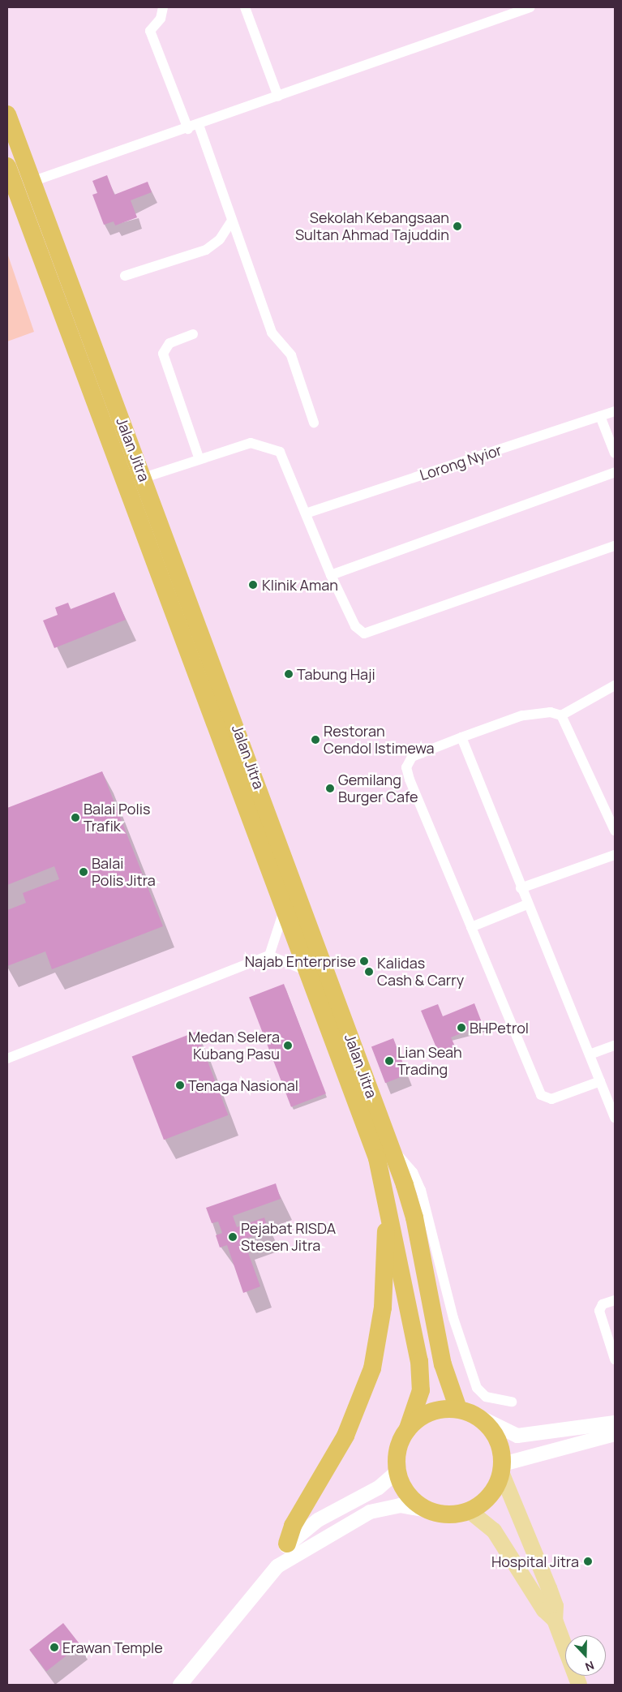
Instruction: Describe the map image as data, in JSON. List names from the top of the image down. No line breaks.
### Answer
{"streets":{"highway":["Jalan Jitra"],"street":["Lorong Nyior"]},"places":["Sekolah Kebangsaan Sultan Ahmad Tajuddin","Klinik Aman","Tabung Haji","Restoran Cendol Istimewa","Gemilang Burger Cafe","Balai Polis Trafik","Balai Polis Jitra","Najab Enterprise","Kalidas Cash & Carry","BHPetrol","Medan Selera Kubang Pasu","Lian Seah Trading","Tenaga Nasional","Pejabat RISDA Stesen Jitra","Hospital Jitra","Erawan Temple"],"north":"bottom"}
